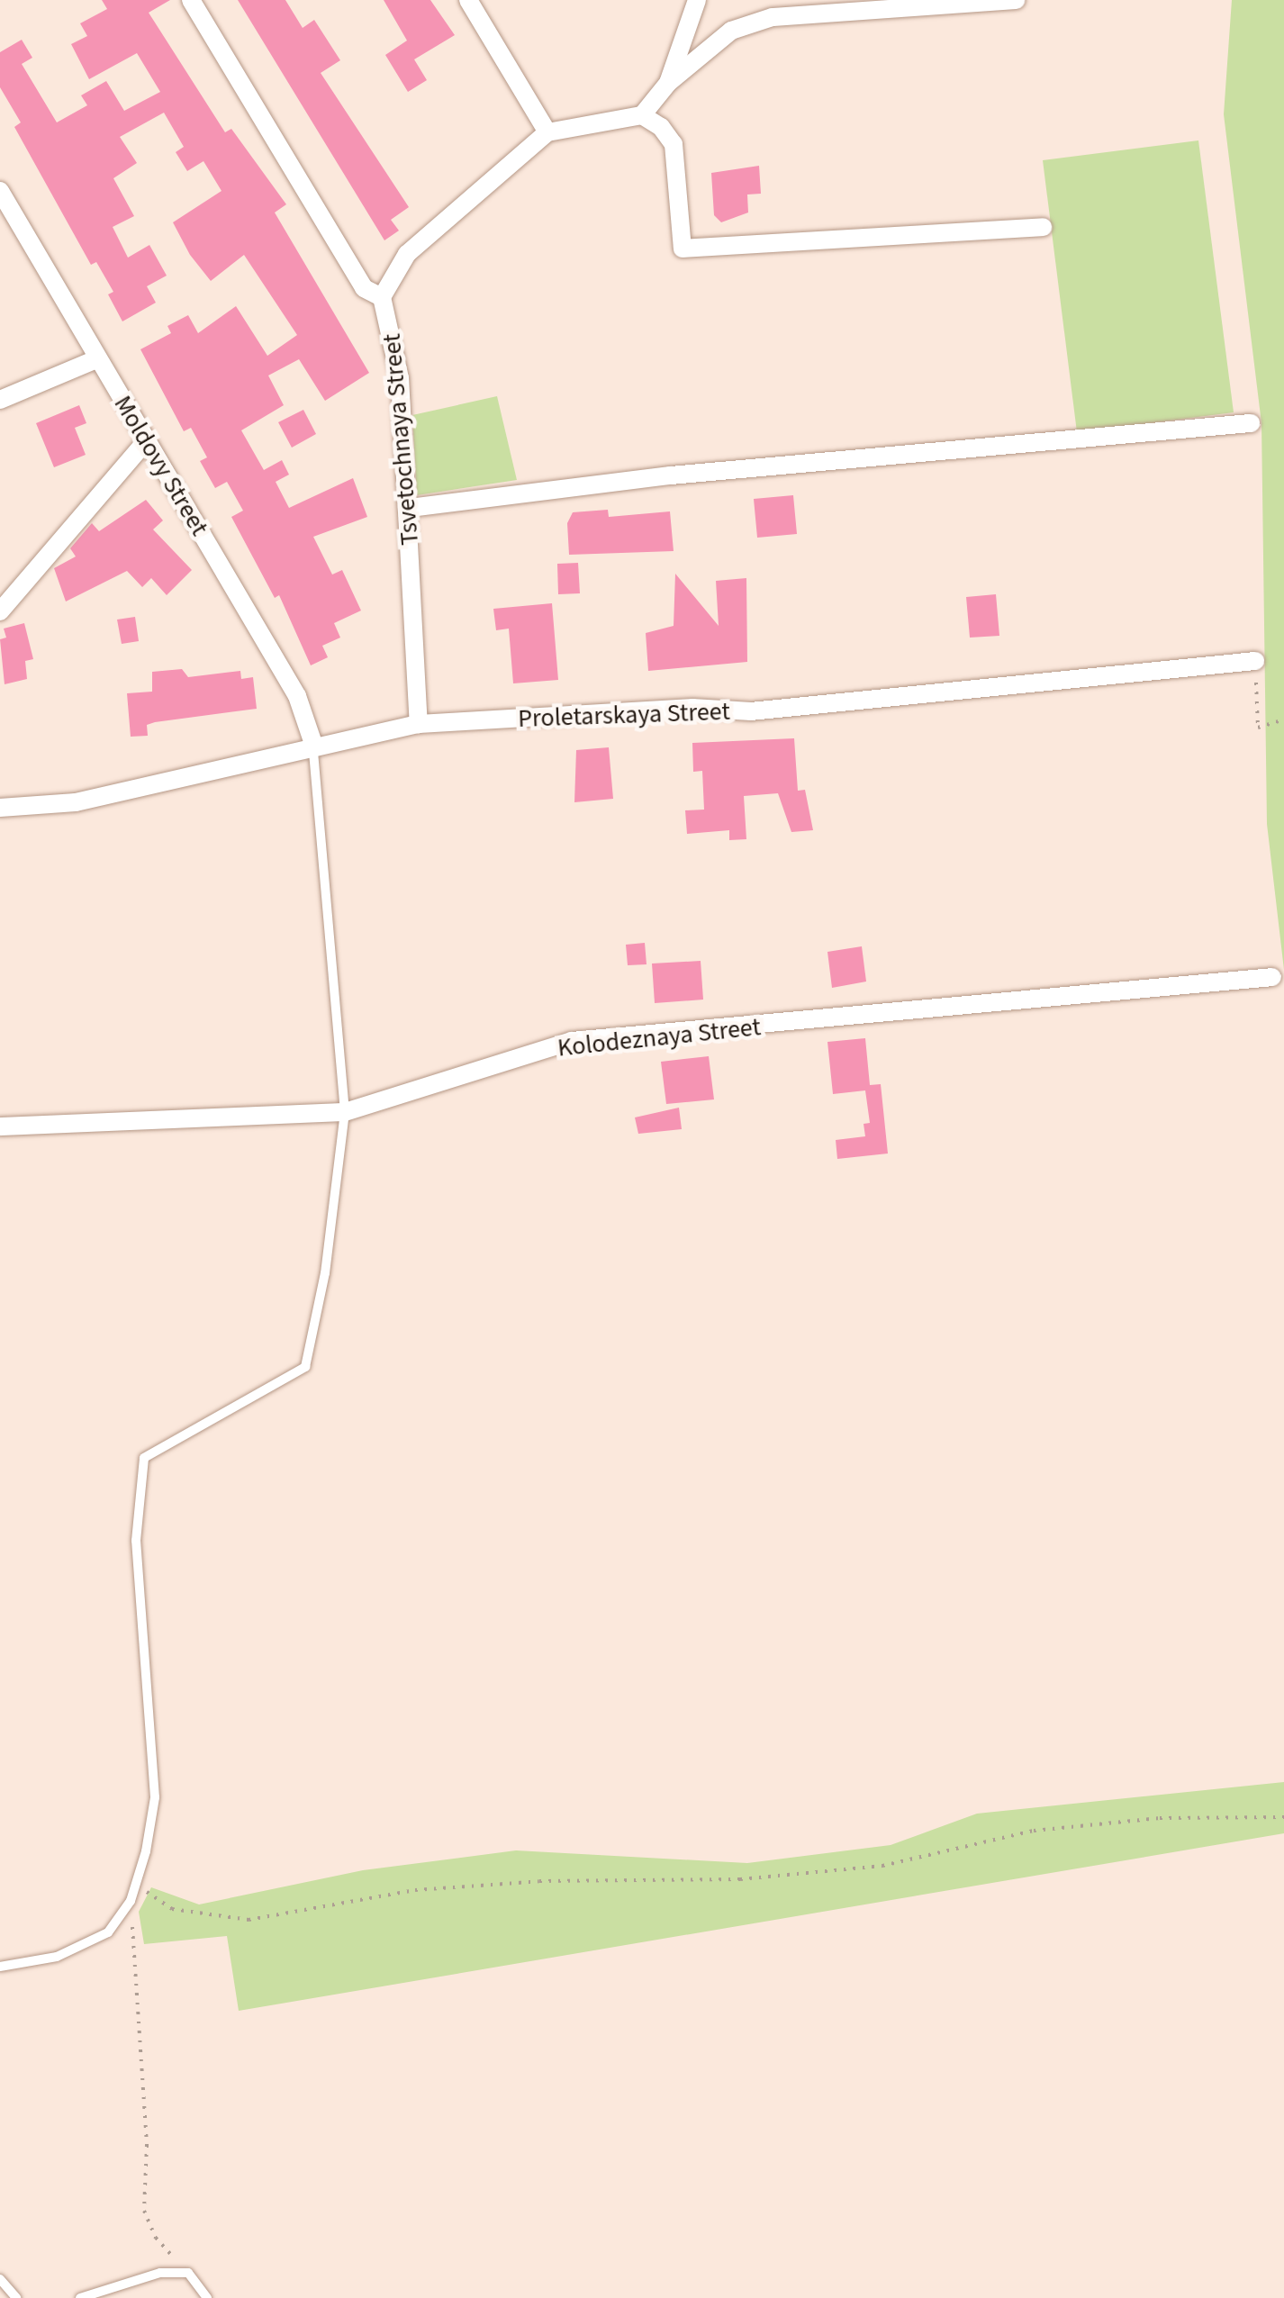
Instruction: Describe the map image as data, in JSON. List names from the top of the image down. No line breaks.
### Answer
{"streets":{"street":["Tsvetochnaya Street","Moldovy Street","Proletarskaya Street","Kolodeznaya Street"]},"crossings":[["Tsvetochnaya Street","Proletarskaya Street"],["Moldovy Street","Proletarskaya Street"]]}
